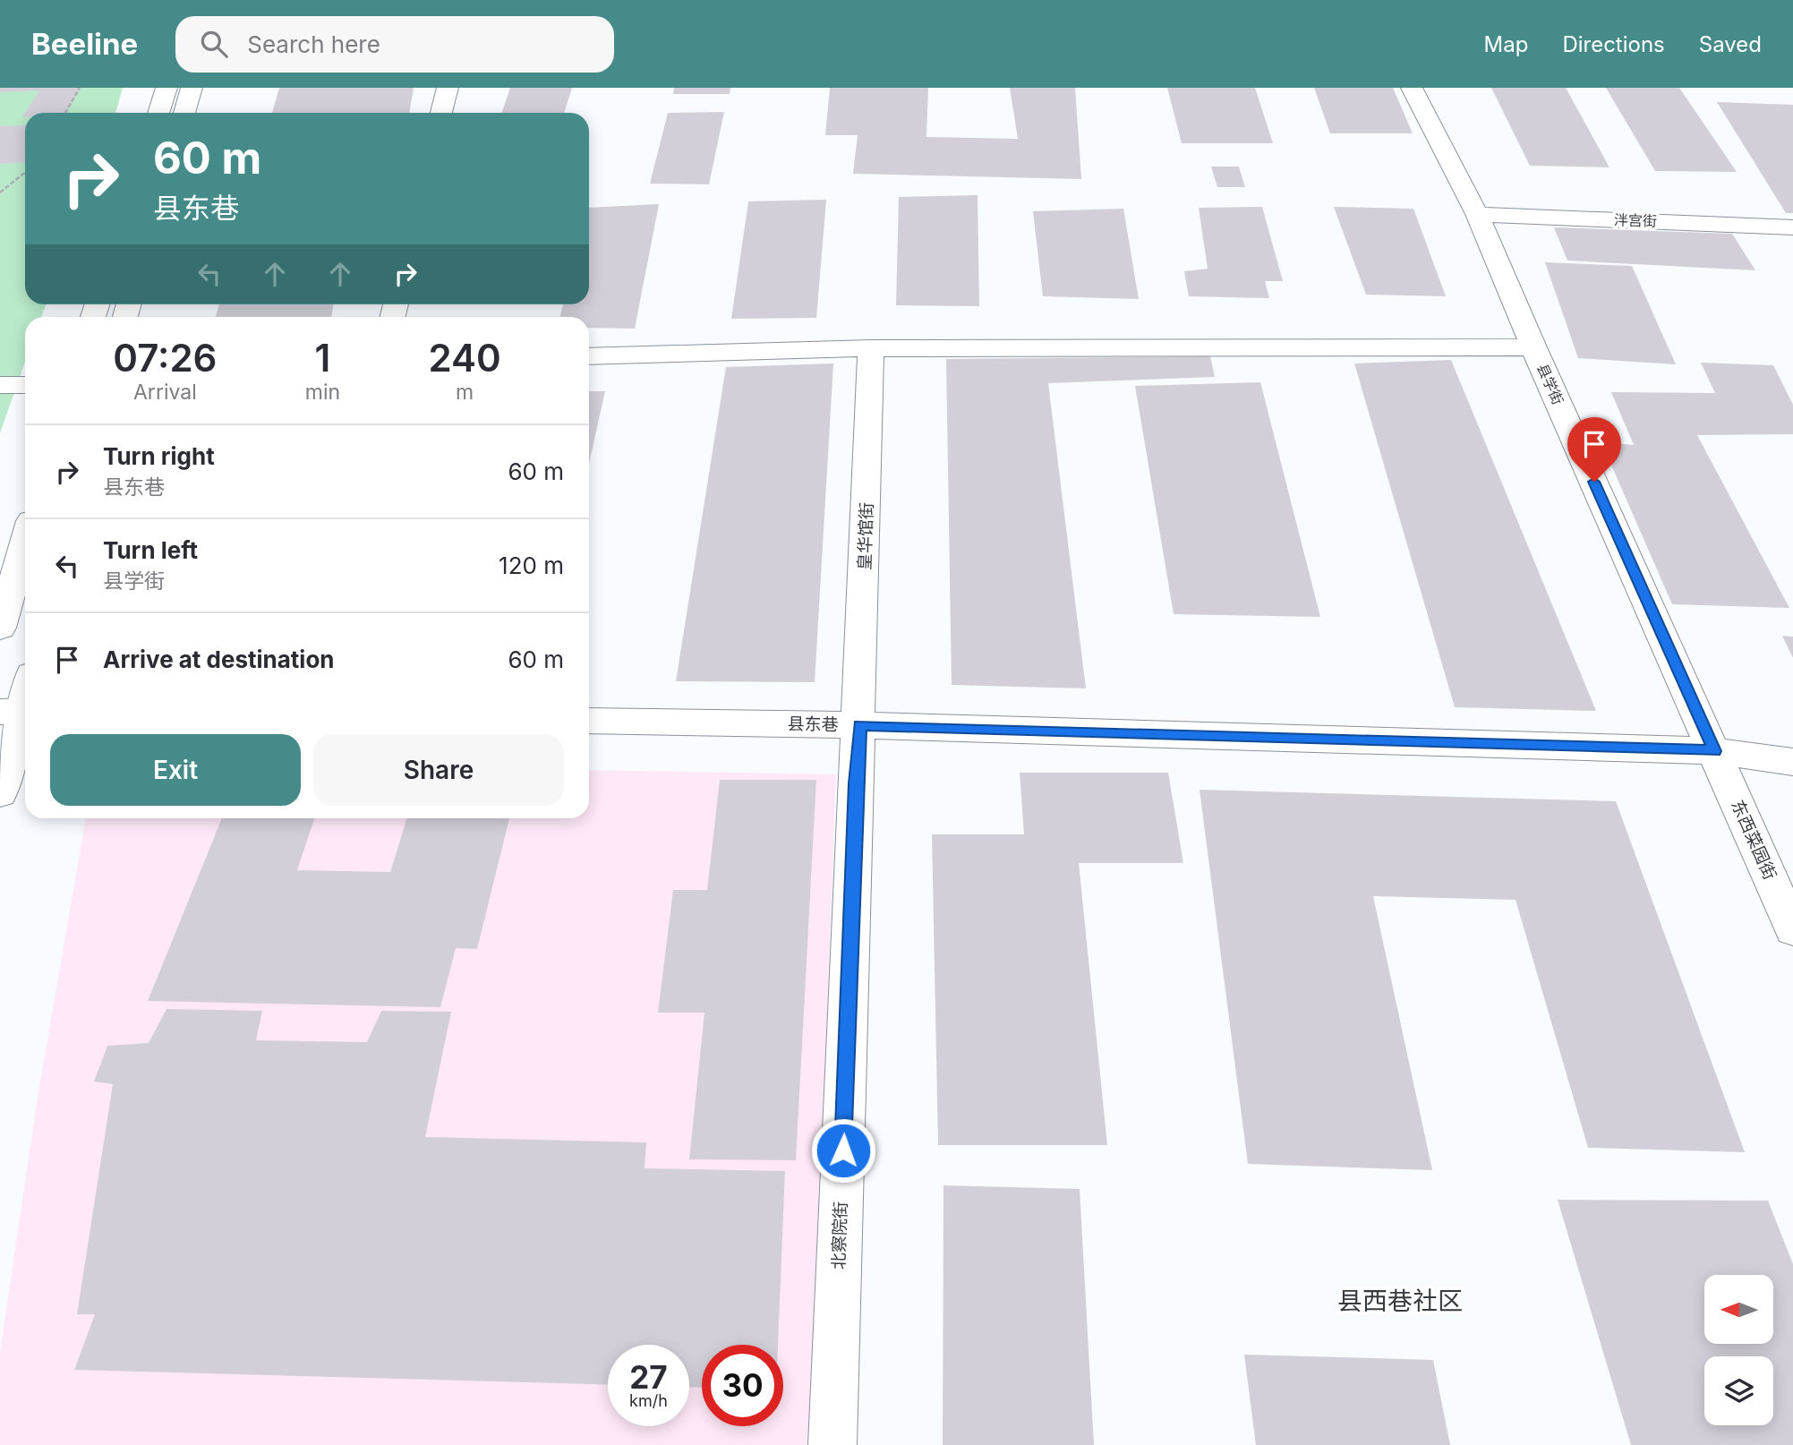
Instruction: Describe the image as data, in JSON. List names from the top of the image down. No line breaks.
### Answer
{"streets":{"street":["泮宫街","县学街","皇华馆街","县东巷","东西菜园街","北察院街"]},"crossings":[["泮宫街","县学街"],["县学街","县东巷"],["县学街","东西菜园街"],["皇华馆街","县东巷"],["皇华馆街","北察院街"],["县东巷","东西菜园街"],["县东巷","北察院街"]],"districts":["县西巷社区"],"north":"left","page":{"header":"Beeline","search":"Search here","nav":["Map","Directions","Saved"],"turn":["60 m","县东巷"],"eta":["07:26","Arrival","1","min","240","m"],"list":[{"name":"Turn right","note":"县东巷","value":"60 m"},{"name":"Turn left","note":"县学街","value":"120 m"},{"name":"Arrive at destination","value":"60 m"}],"buttons":["Exit","Share"],"speed":"27 km/h","limit":"30"}}
